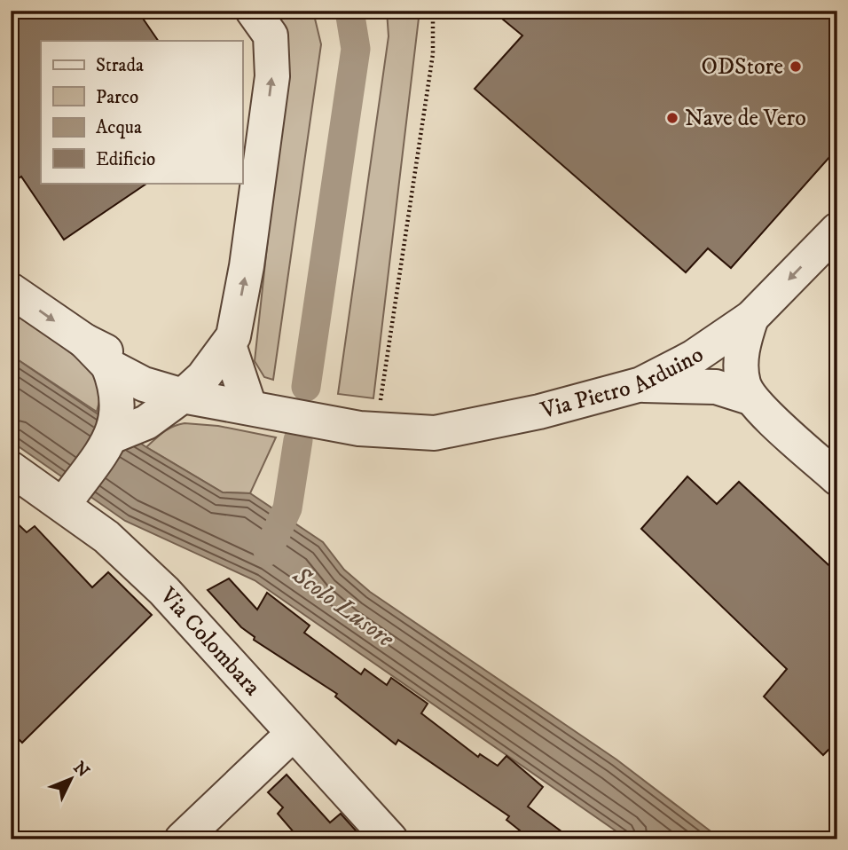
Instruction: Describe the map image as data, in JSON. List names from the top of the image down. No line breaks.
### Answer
{"streets":{"street":["Via Pietro Arduino","Via Colombara"]},"water":["Scolo Lusore"],"places":["ODStore","Nave de Vero"],"legend":["Strada","Parco","Acqua","Edificio"],"north":"top right"}
